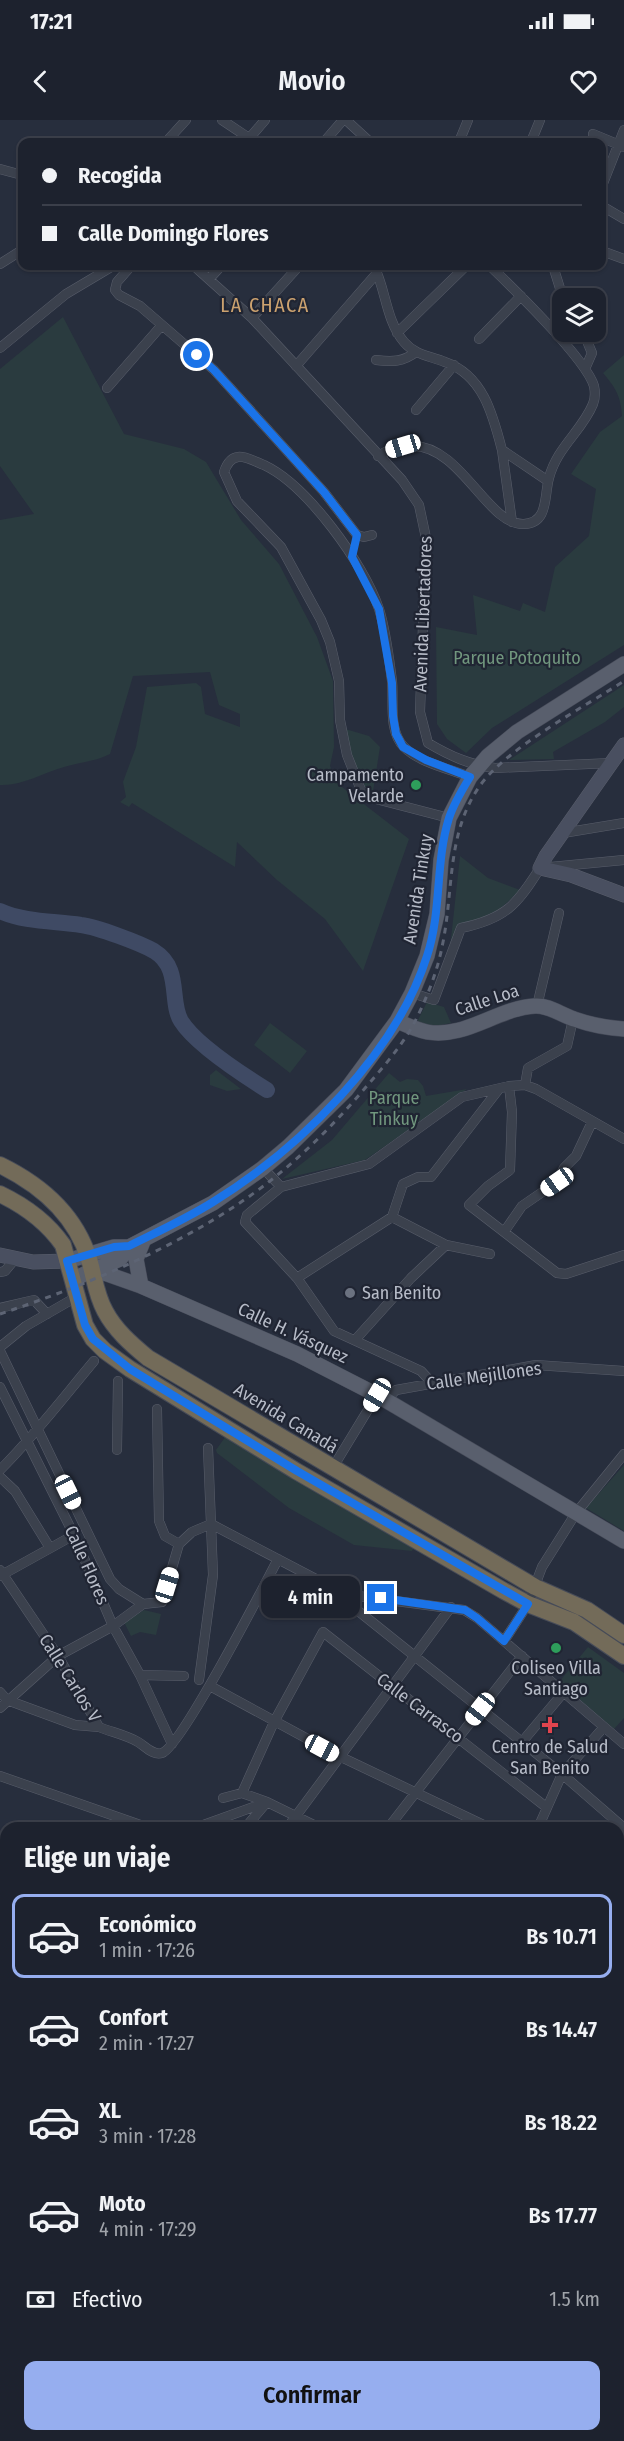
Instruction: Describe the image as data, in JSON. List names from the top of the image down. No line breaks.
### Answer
{"streets":{"highway":["Avenida Canadá"],"main road":["Avenida Tinkuy","Calle Loa","Calle H. Vásquez"],"street":["Avenida Libertadores","Calle Mejillones","Calle Flores","Calle Carlos V","Calle Carrasco"]},"crossings":[["Avenida Libertadores","Avenida Tinkuy"],["Avenida Tinkuy","Calle Loa"],["Avenida Tinkuy","Calle H. Vásquez"],["Avenida Tinkuy","Avenida Canadá"],["Calle H. Vásquez","Calle Mejillones"],["Calle H. Vásquez","Avenida Canadá"],["Calle Flores","Calle Carlos V"]],"districts":["LA CHACA"],"parks":["Parque Potoquito","Parque Tinkuy"],"places":{"other":["Campamento Velarde","San Benito","Coliseo Villa Santiago"],"health":["Centro de Salud San Benito"]},"page":{"status":"17:21","header":"Movio","banner":["Recogida","Calle Domingo Flores"],"bubble":"4 min","heading":"Elige un viaje","list":[{"name":"Económico","note":"1 min · 17:26","value":"Bs 10.71"},{"name":"Confort","note":"2 min · 17:27","value":"Bs 14.47"},{"name":"XL","note":"3 min · 17:28","value":"Bs 18.22"},{"name":"Moto","note":"4 min · 17:29","value":"Bs 17.77"}],"pay":["Efectivo","1.5 km"],"buttons":"Confirmar"}}
